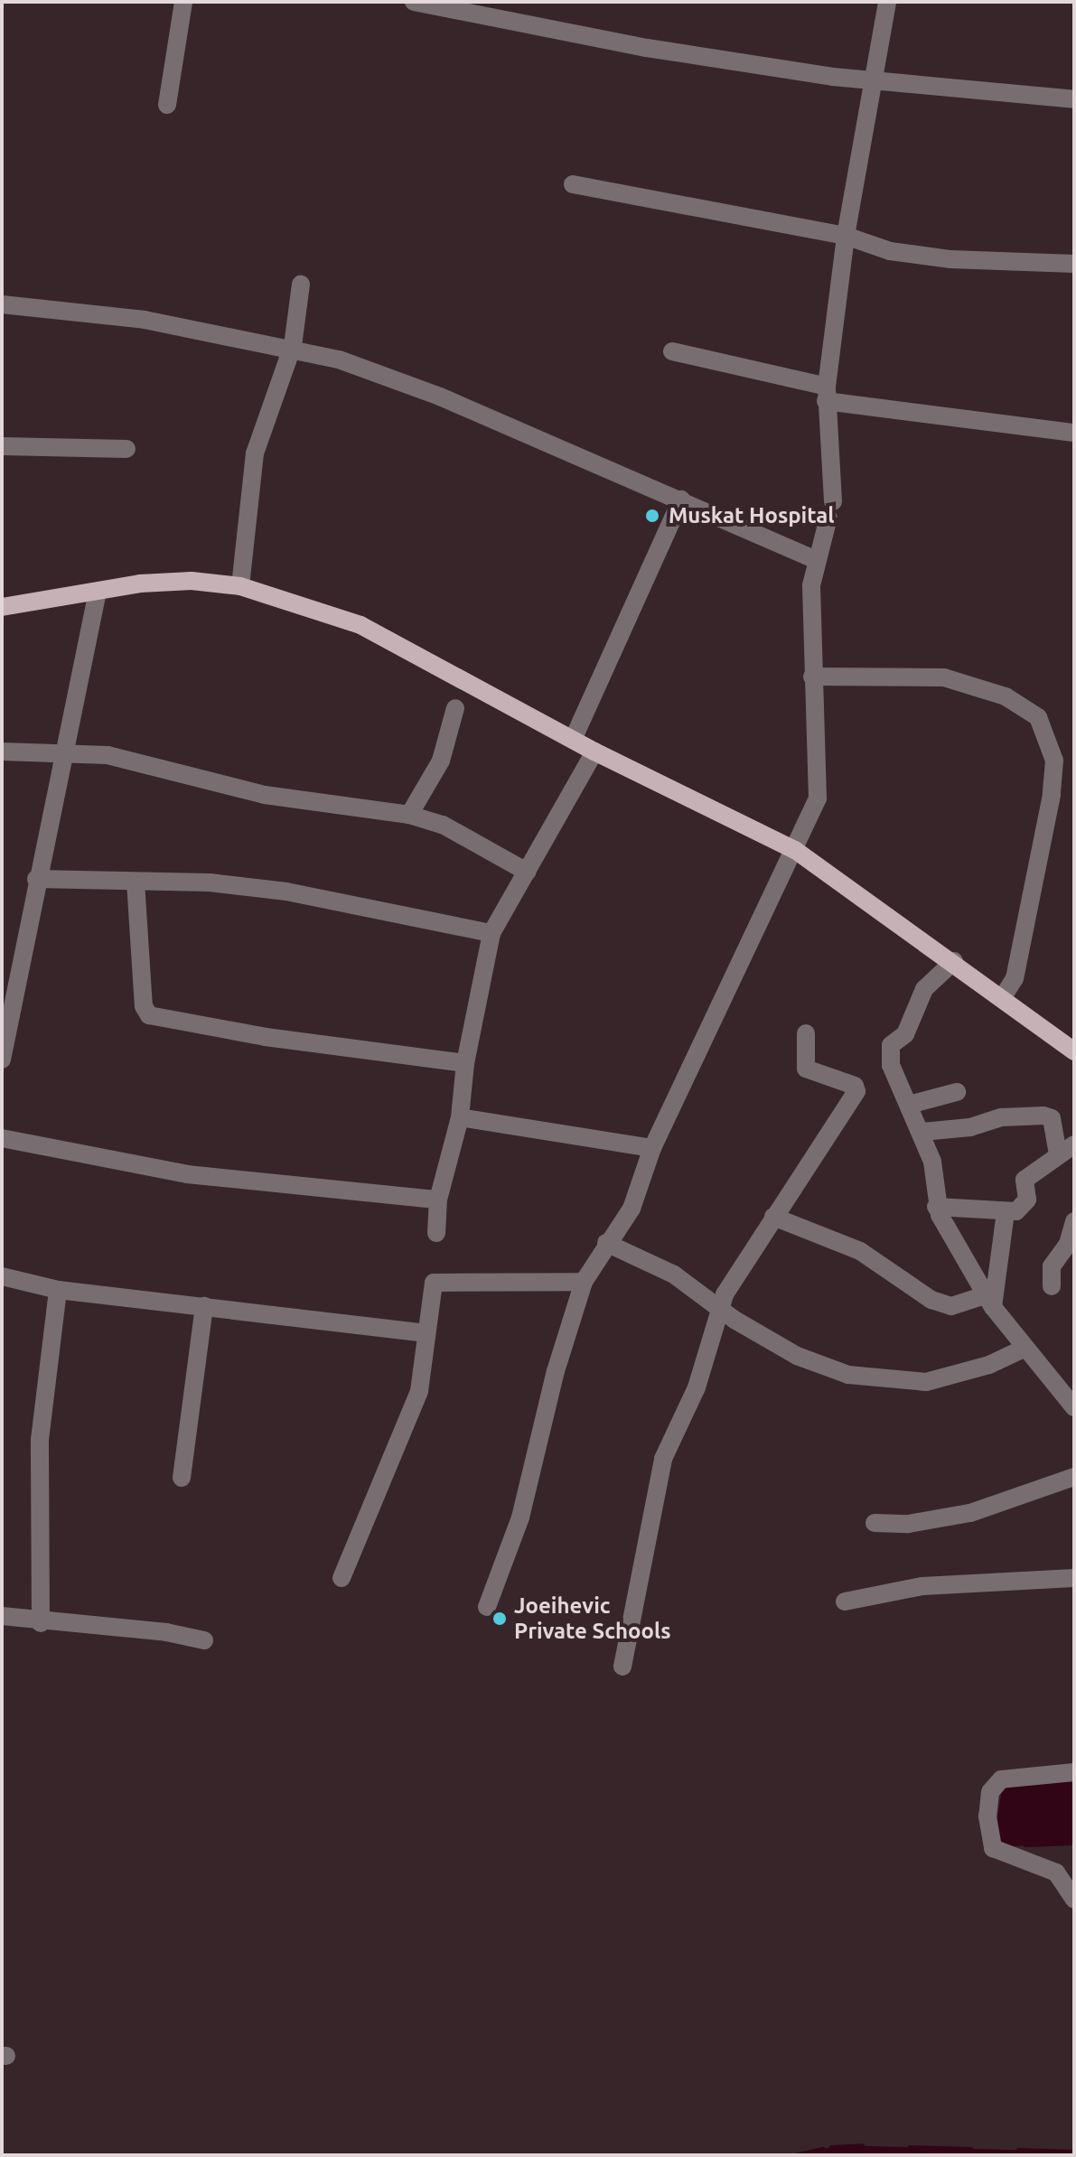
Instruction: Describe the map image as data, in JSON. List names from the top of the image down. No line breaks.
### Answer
{"places":["Muskat Hospital","Joeihevic Private Schools"]}
